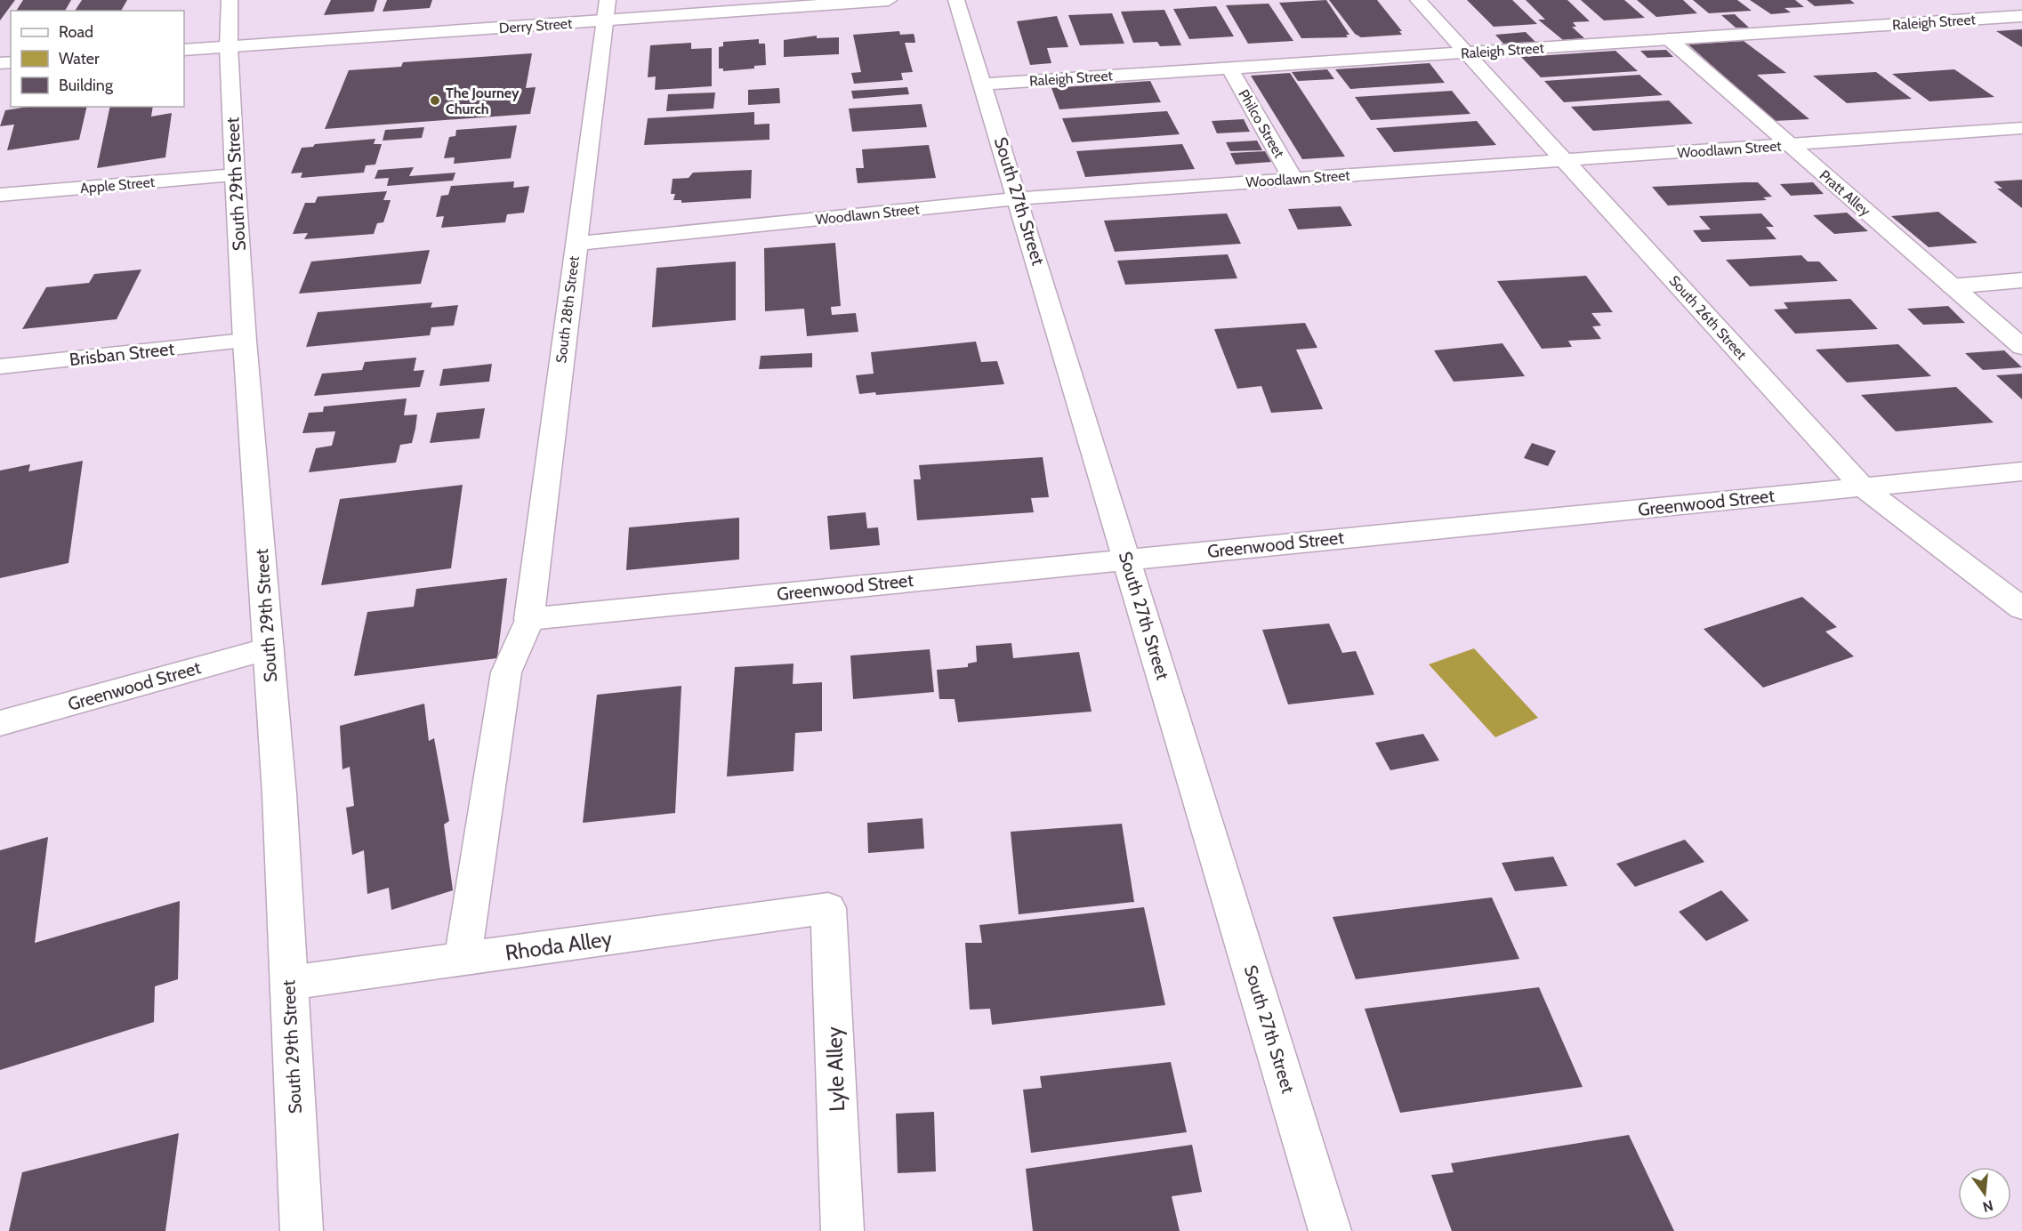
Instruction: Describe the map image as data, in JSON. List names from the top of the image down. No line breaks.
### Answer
{"streets":{"street":["Raleigh Street","Derry Street","Philco Street","Woodlawn Street","South 29th Street","Apple Street","Pratt Alley","South 27th Street","South 28th Street","South 26th Street","Brisban Street","Greenwood Street","Rhoda Alley","Lyle Alley"]},"crossings":[["Raleigh Street","Philco Street"],["Raleigh Street","Pratt Alley"],["Raleigh Street","South 27th Street"],["Raleigh Street","South 26th Street"],["Derry Street","South 29th Street"],["Derry Street","South 28th Street"],["Philco Street","Woodlawn Street"],["Woodlawn Street","Pratt Alley"],["Woodlawn Street","South 27th Street"],["Woodlawn Street","South 28th Street"],["Woodlawn Street","South 26th Street"],["South 29th Street","Apple Street"],["South 29th Street","Brisban Street"],["South 29th Street","Greenwood Street"],["South 29th Street","Rhoda Alley"],["South 27th Street","Greenwood Street"],["South 28th Street","Greenwood Street"],["South 28th Street","Rhoda Alley"],["South 26th Street","Greenwood Street"],["Rhoda Alley","Lyle Alley"]],"places":["The Journey Church"],"legend":["Road","Water","Building"],"north":"bottom"}
